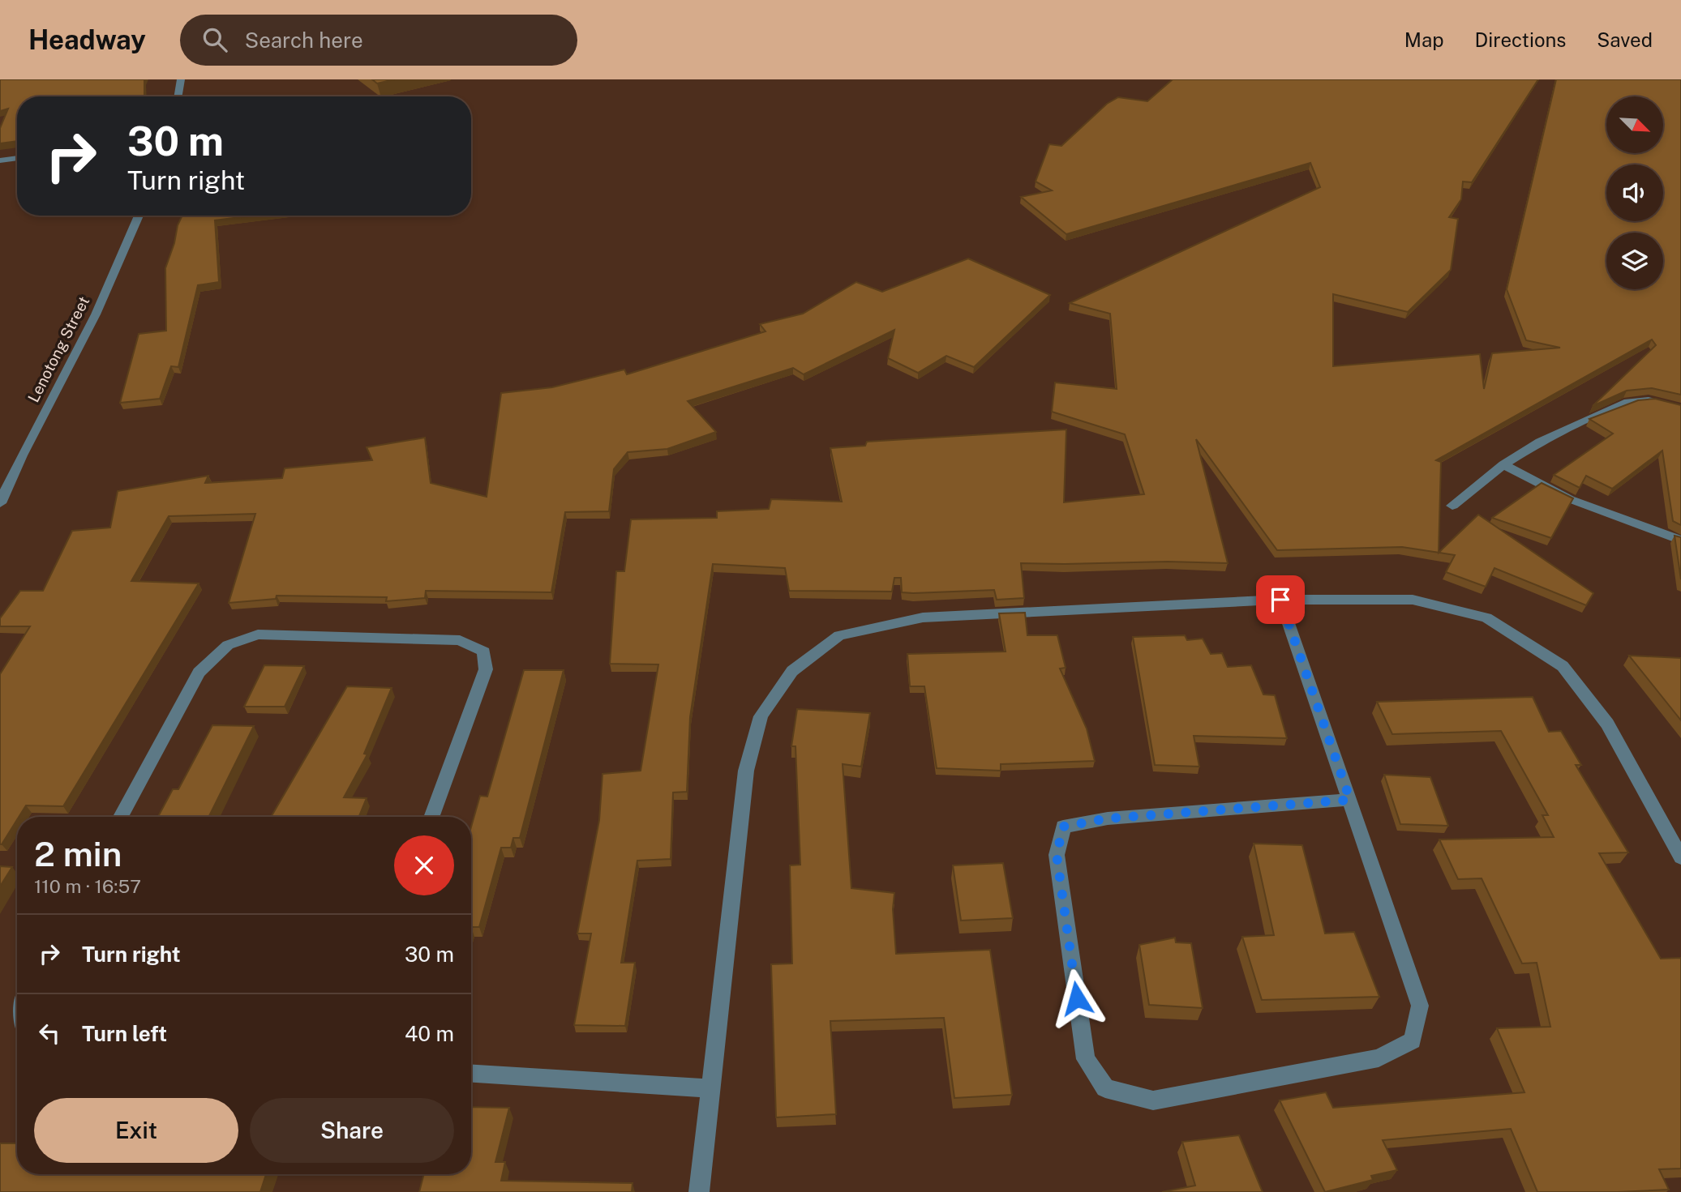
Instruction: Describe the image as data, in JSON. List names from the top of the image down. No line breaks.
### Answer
{"streets":{"street":["Lenotong Street"]},"north":"bottom right","page":{"header":"Headway","search":"Search here","nav":["Map","Directions","Saved"],"turn":["30 m","Turn right"],"heading":["2 min","110 m · 16:57"],"list":[{"name":"Turn right","value":"30 m"},{"name":"Turn left","value":"40 m"}],"buttons":["Exit","Share"]}}
